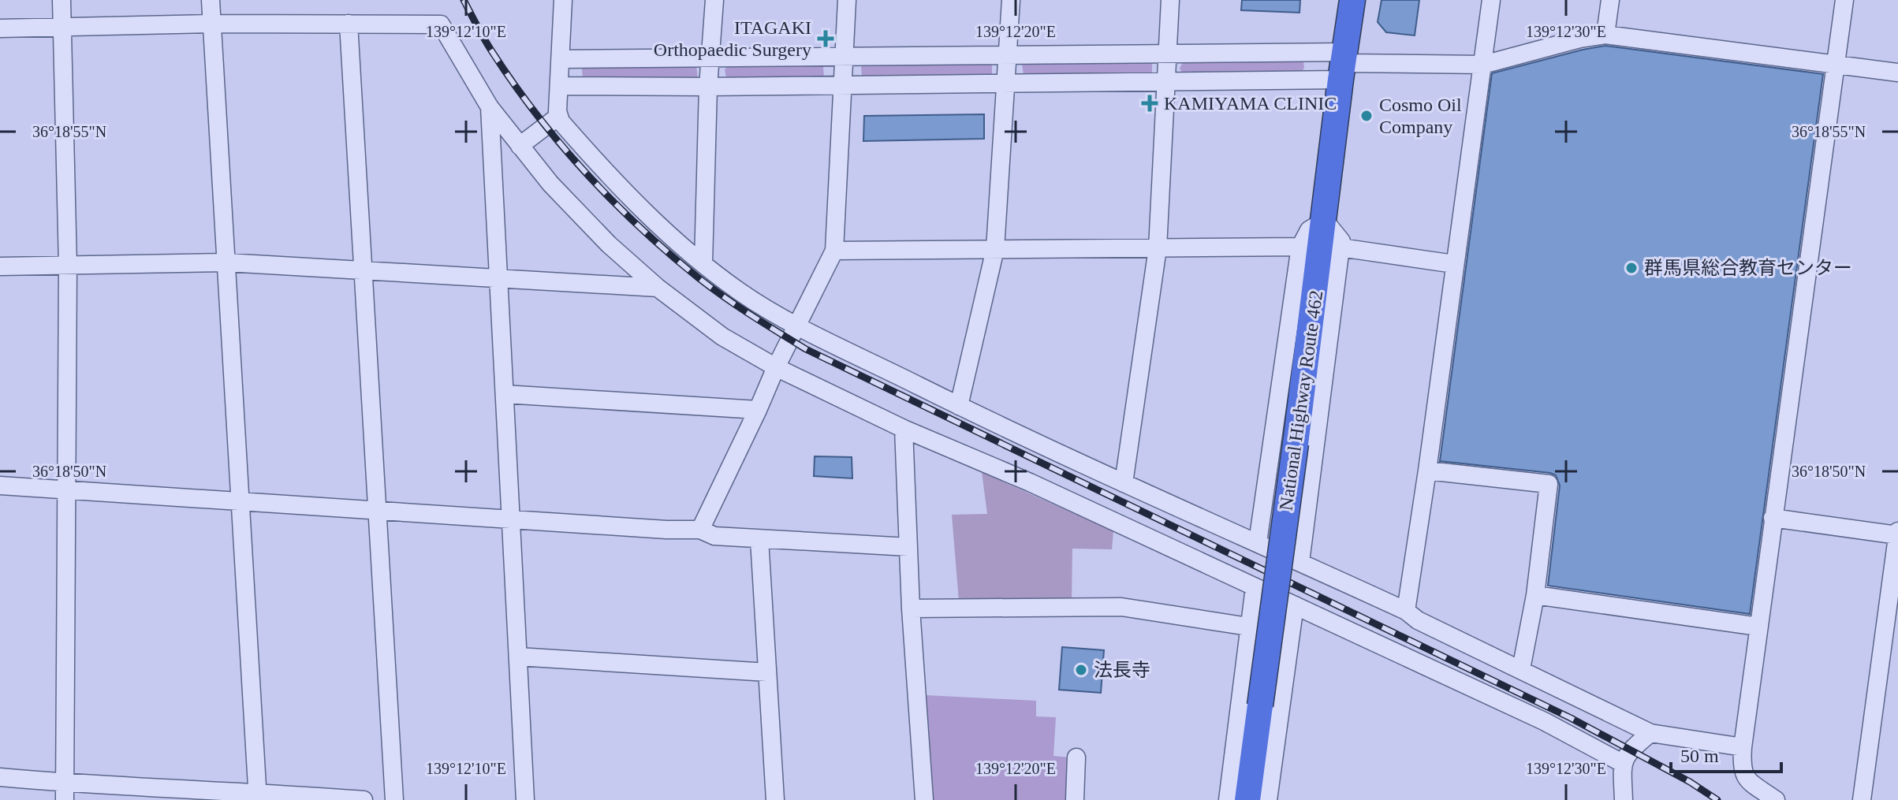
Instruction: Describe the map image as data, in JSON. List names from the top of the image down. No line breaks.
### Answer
{"streets":{"highway":["National Highway Route 462"]},"places":{"health":["ITAGAKI Orthopaedic Surgery","KAMIYAMA CLINIC"],"other":["Cosmo Oil Company","群馬県総合教育センター","法長寺"]},"scale_bar":"50 m","coordinates":["139°12'10\"E","139°12'20\"E","139°12'30\"E","36°18'55\"N","36°18'50\"N"]}
